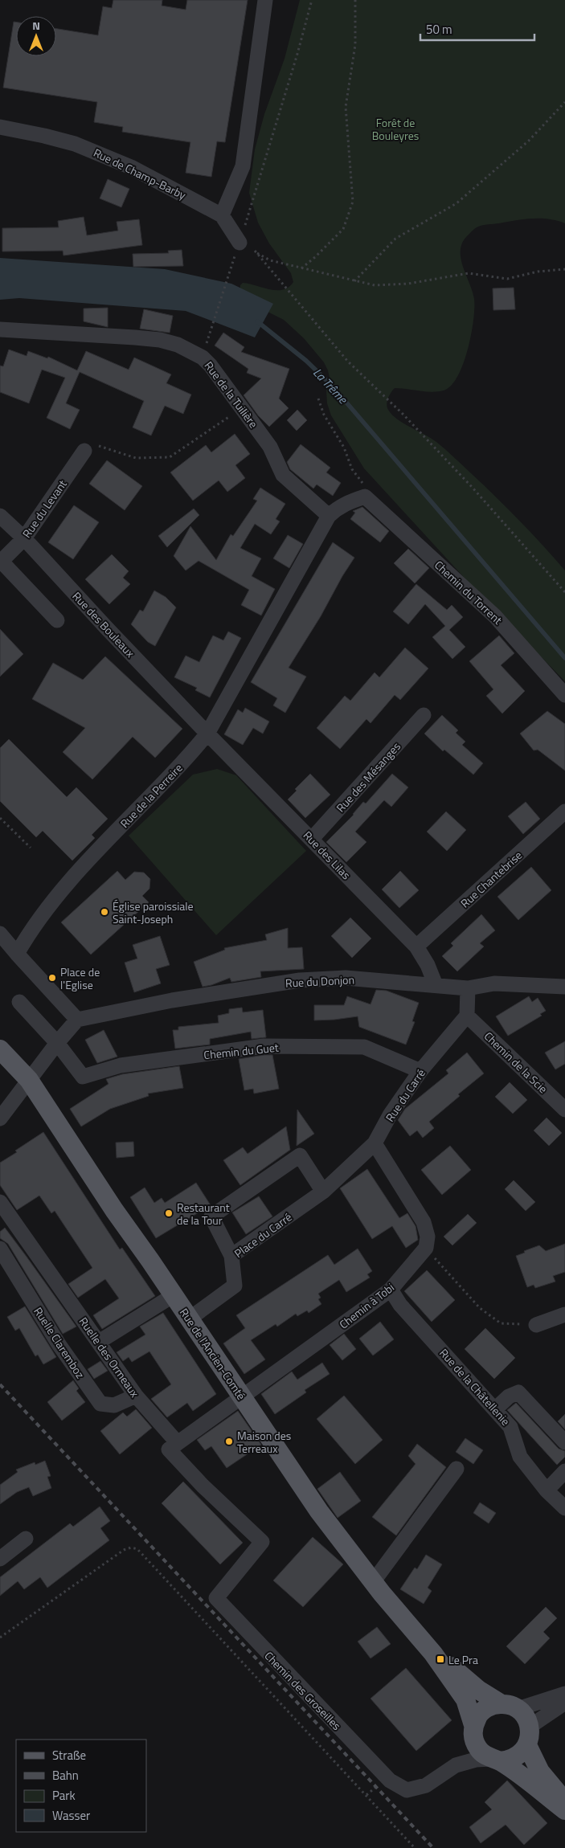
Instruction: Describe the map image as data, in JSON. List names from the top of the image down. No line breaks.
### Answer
{"streets":{"main road":["Rue de l'Ancien-Comté"],"street":["Rue de Champ-Barby","Rue de la Tuilière","Rue du Levant","Chemin du Torrent","Rue des Bouleaux","Rue des Mésanges","Rue de la Perreire","Rue des Lilas","Rue Chantebrise","Rue du Donjon","Chemin du Guet","Chemin de la Scie","Rue du Carré","Place du Carré","Chemin à Tobi","Ruelle Claremboz","Ruelle des Ormeaux","Rue de la Châtellenie","Chemin des Groseilles"]},"crossings":[["Rue de la Tuilière","Rue de la Perreire"],["Rue du Levant","Rue des Bouleaux"],["Chemin du Torrent","Rue de la Perreire"],["Rue des Bouleaux","Rue de la Perreire"],["Rue des Bouleaux","Rue des Lilas"],["Rue des Mésanges","Rue des Lilas"],["Rue de la Perreire","Rue des Lilas"],["Rue des Lilas","Rue Chantebrise"],["Rue des Lilas","Rue du Donjon"],["Chemin du Guet","Rue du Carré"],["Chemin de la Scie","Rue du Carré"],["Rue du Carré","Place du Carré"],["Place du Carré","Rue de l'Ancien-Comté"],["Chemin à Tobi","Rue de l'Ancien-Comté"],["Chemin à Tobi","Rue de la Châtellenie"],["Ruelle Claremboz","Ruelle des Ormeaux"],["Rue de l'Ancien-Comté","Chemin des Groseilles"],["Ruelle des Ormeaux","Chemin des Groseilles"]],"water":["La Trême"],"parks":["Forêt de Bouleyres"],"places":{"other":["Église paroissiale Saint-Joseph","Place de l'Eglise","Restaurant de la Tour","Maison des Terreaux"],"transit":["Le Pra"]},"legend":["Straße","Bahn","Park","Wasser"],"scale_bar":"50 m","north":"top"}
